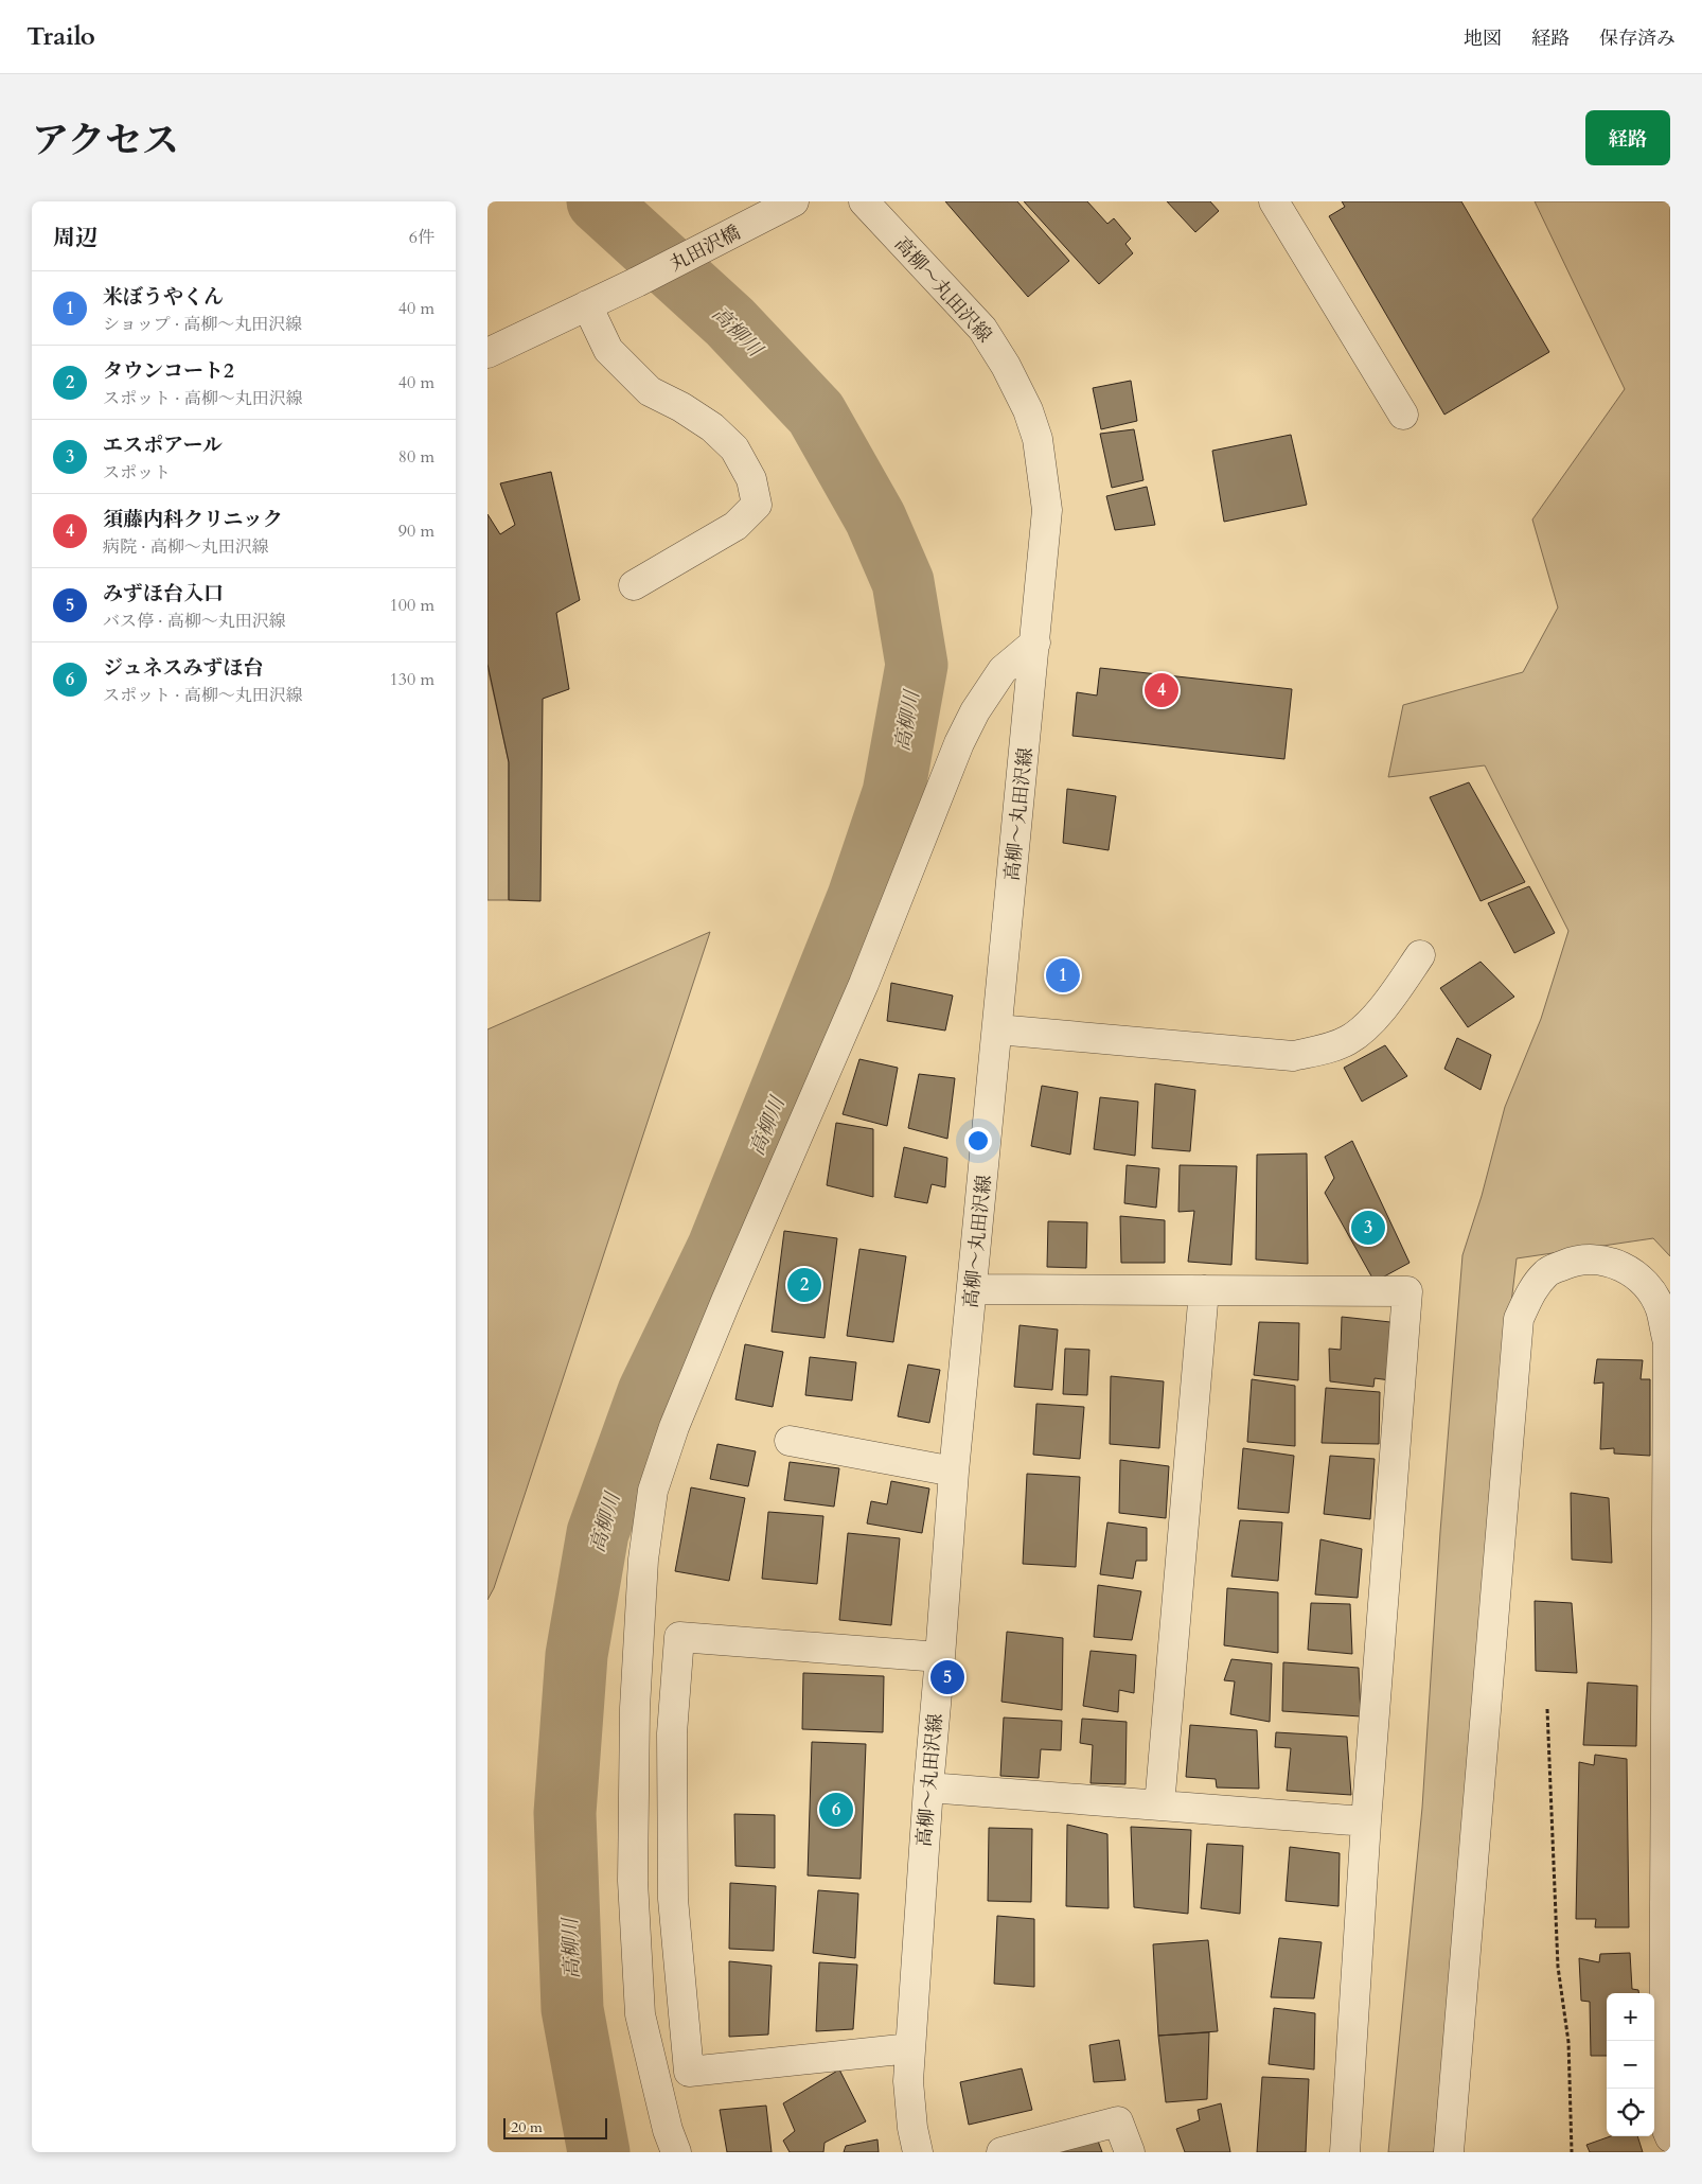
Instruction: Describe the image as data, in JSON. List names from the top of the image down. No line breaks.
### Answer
{"streets":{"street":["丸田沢橋","高柳～丸田沢線"]},"water":["高柳川"],"scale_bar":"20 m","page":{"header":"Trailo","nav":["地図","経路","保存済み"],"title":"アクセス","buttons":"経路","heading":["周辺","6件"],"list":[{"mark":"1","name":"米ぼうやくん","note":"ショップ · 高柳～丸田沢線","value":"40 m"},{"mark":"2","name":"タウンコート2","note":"スポット · 高柳～丸田沢線","value":"40 m"},{"mark":"3","name":"エスポアール","note":"スポット","value":"80 m"},{"mark":"4","name":"須藤内科クリニック","note":"病院 · 高柳～丸田沢線","value":"90 m"},{"mark":"5","name":"みずほ台入口","note":"バス停 · 高柳～丸田沢線","value":"100 m"},{"mark":"6","name":"ジュネスみずほ台","note":"スポット · 高柳～丸田沢線","value":"130 m"}],"pins":["4","1","3","2","5","6"],"map_buttons":["+","−"],"scale":"20 m"}}
